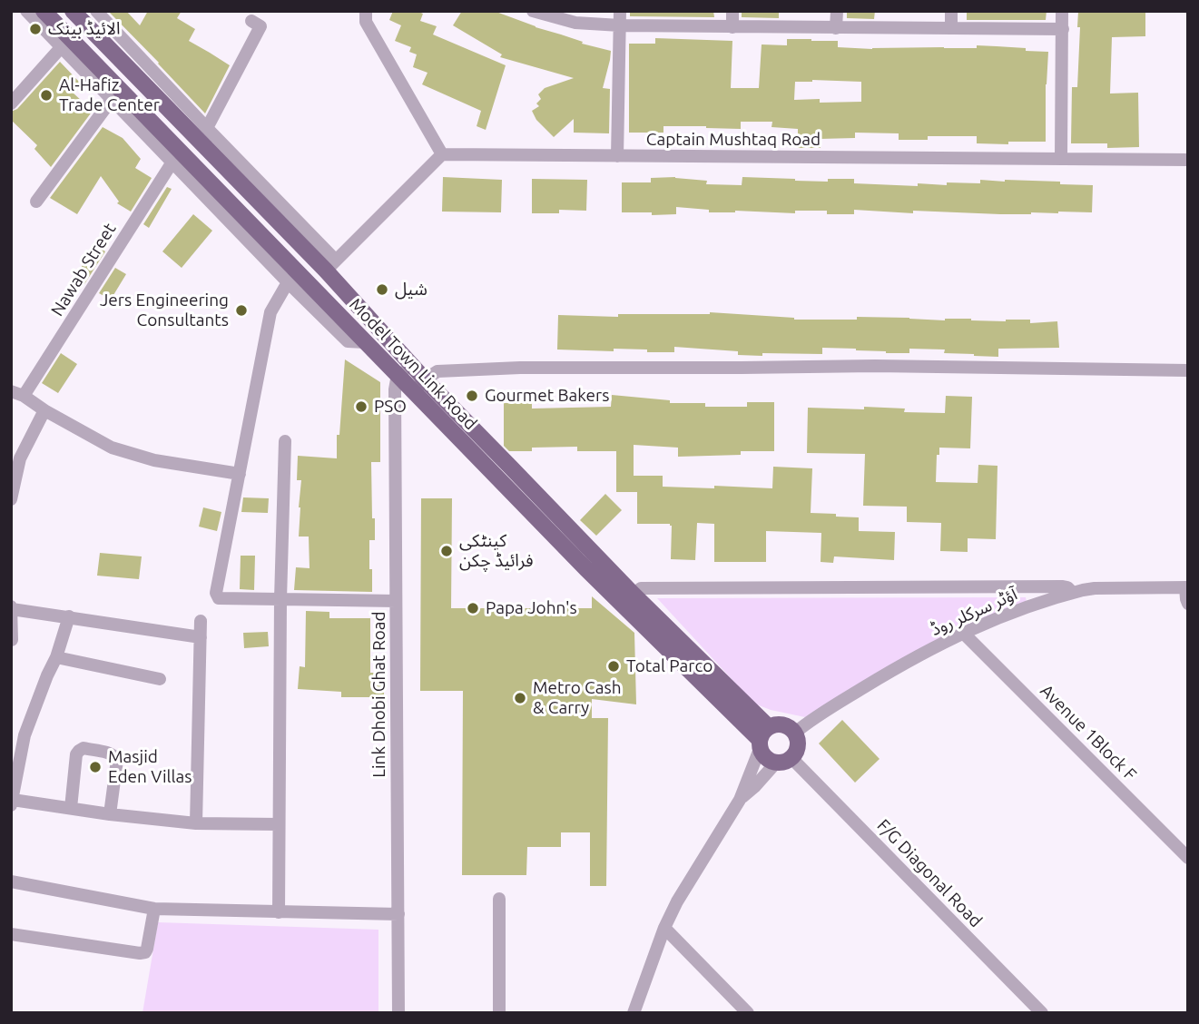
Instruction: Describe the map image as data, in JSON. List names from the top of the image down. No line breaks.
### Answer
{"streets":{"main road":["Model Town Link Road"],"street":["Captain Mushtaq Road","Nawab Street","آؤٹر سرکلر روڈ","Link Dhobi Ghat Road","Avenue 1Block F","F/G Diagonal Road"]},"crossings":[["Nawab Street","Model Town Link Road"],["Model Town Link Road","آؤٹر سرکلر روڈ"],["Model Town Link Road","Link Dhobi Ghat Road"],["Model Town Link Road","F/G Diagonal Road"],["آؤٹر سرکلر روڈ","Avenue 1Block F"],["آؤٹر سرکلر روڈ","F/G Diagonal Road"]],"places":["الائیڈ بینک","Al-Hafiz Trade Center","شیل","Jers Engineering Consultants","Gourmet Bakers","PSO","کینٹکی فرائیڈ چکن","Papa John's","Total Parco","Metro Cash & Carry","Masjid Eden Villas"]}
